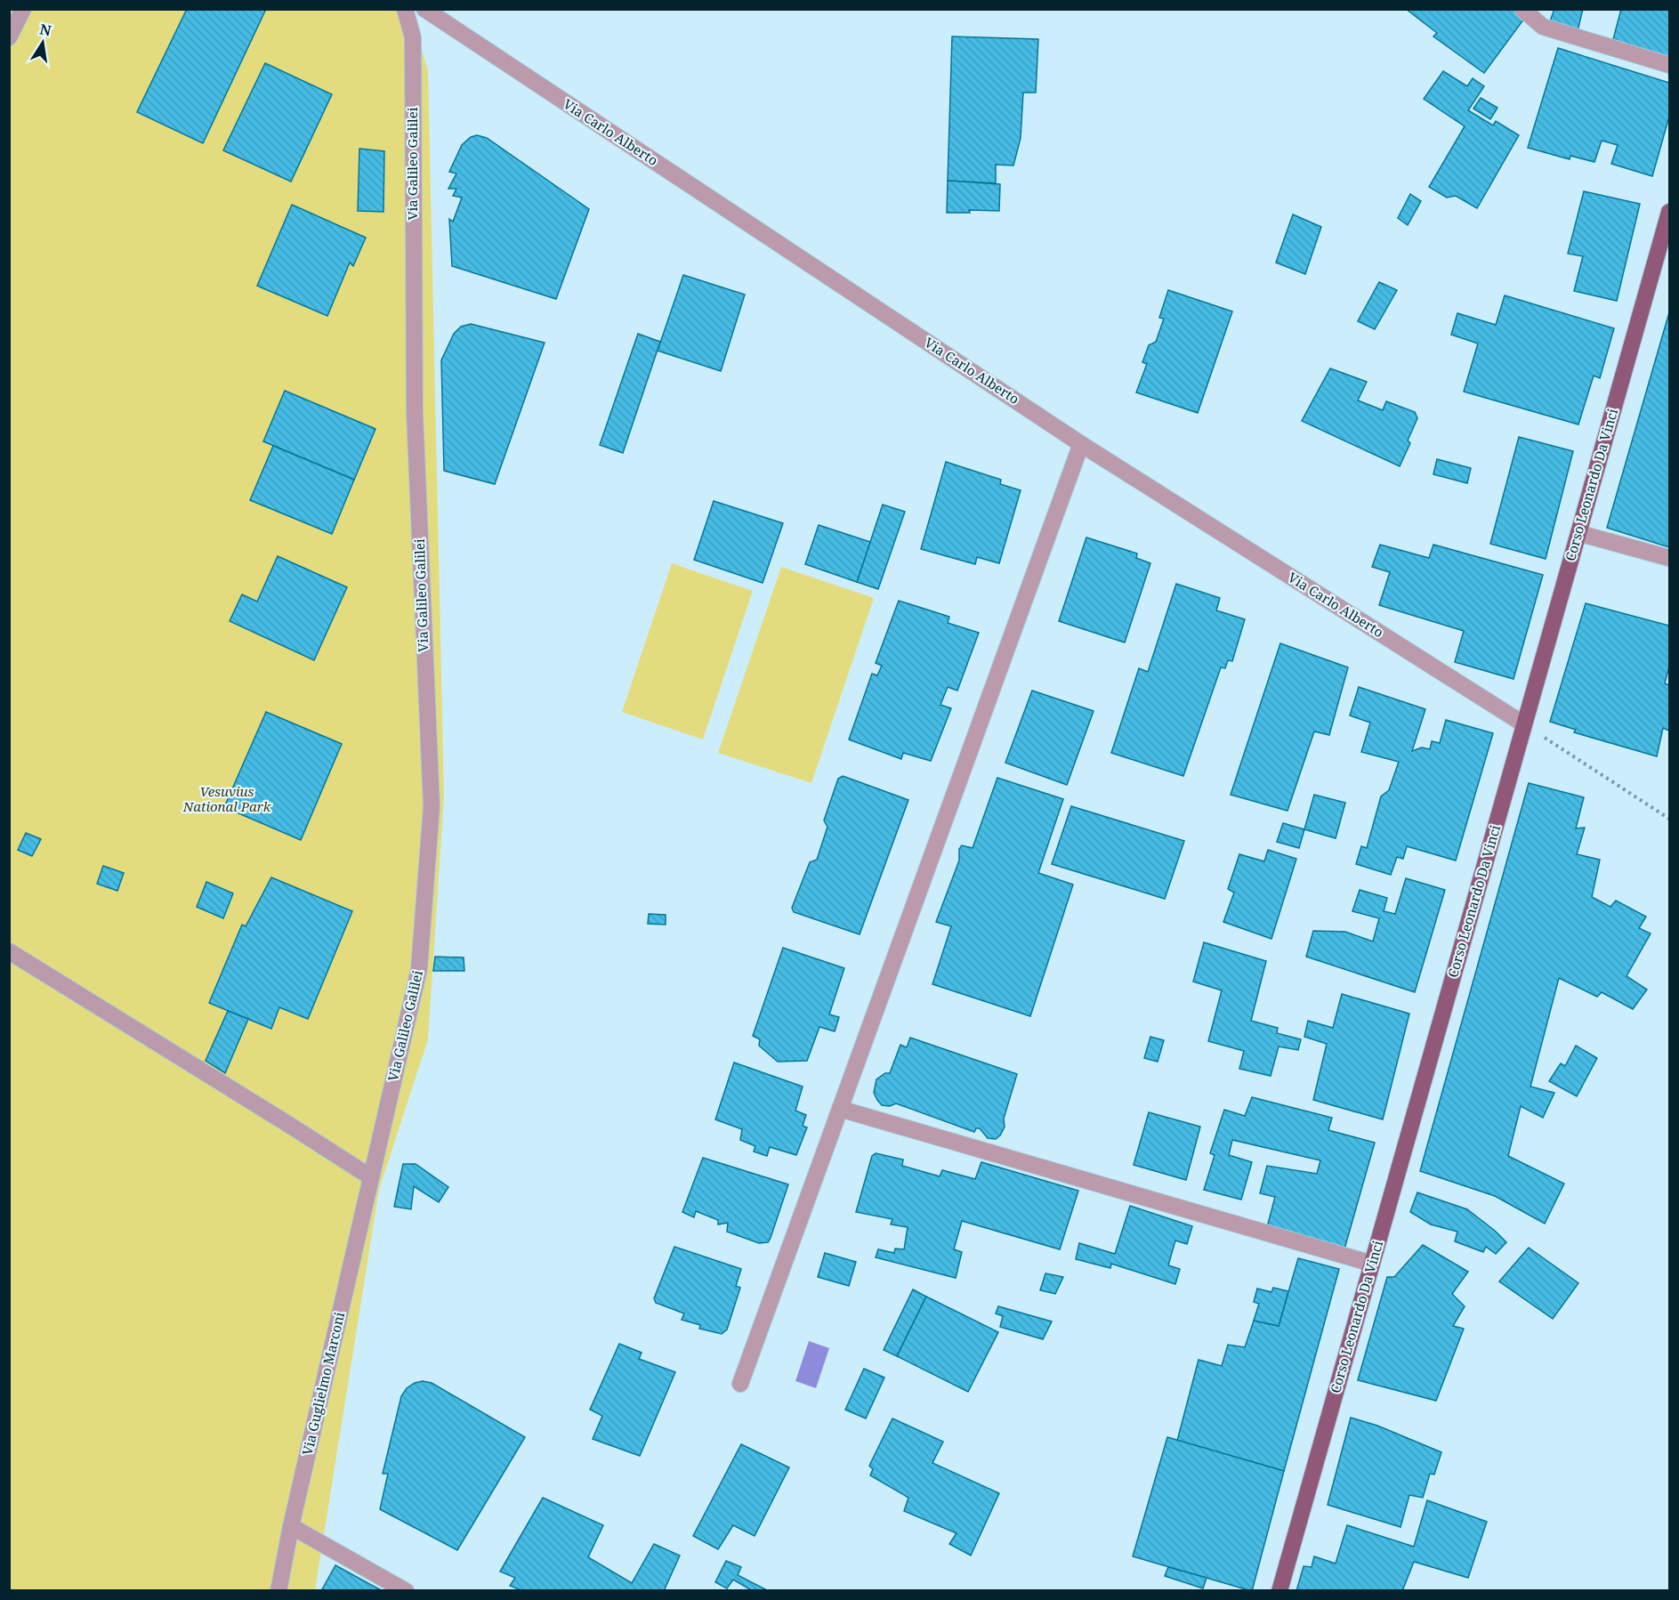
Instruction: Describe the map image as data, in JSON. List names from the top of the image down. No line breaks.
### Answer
{"streets":{"main road":["Corso Leonardo Da Vinci"],"street":["Via Carlo Alberto","Via Galileo Galilei","Via Guglielmo Marconi"]},"crossings":[["Via Carlo Alberto","Corso Leonardo Da Vinci"],["Via Galileo Galilei","Via Guglielmo Marconi"]],"parks":["Vesuvius National Park"],"north":"top"}
